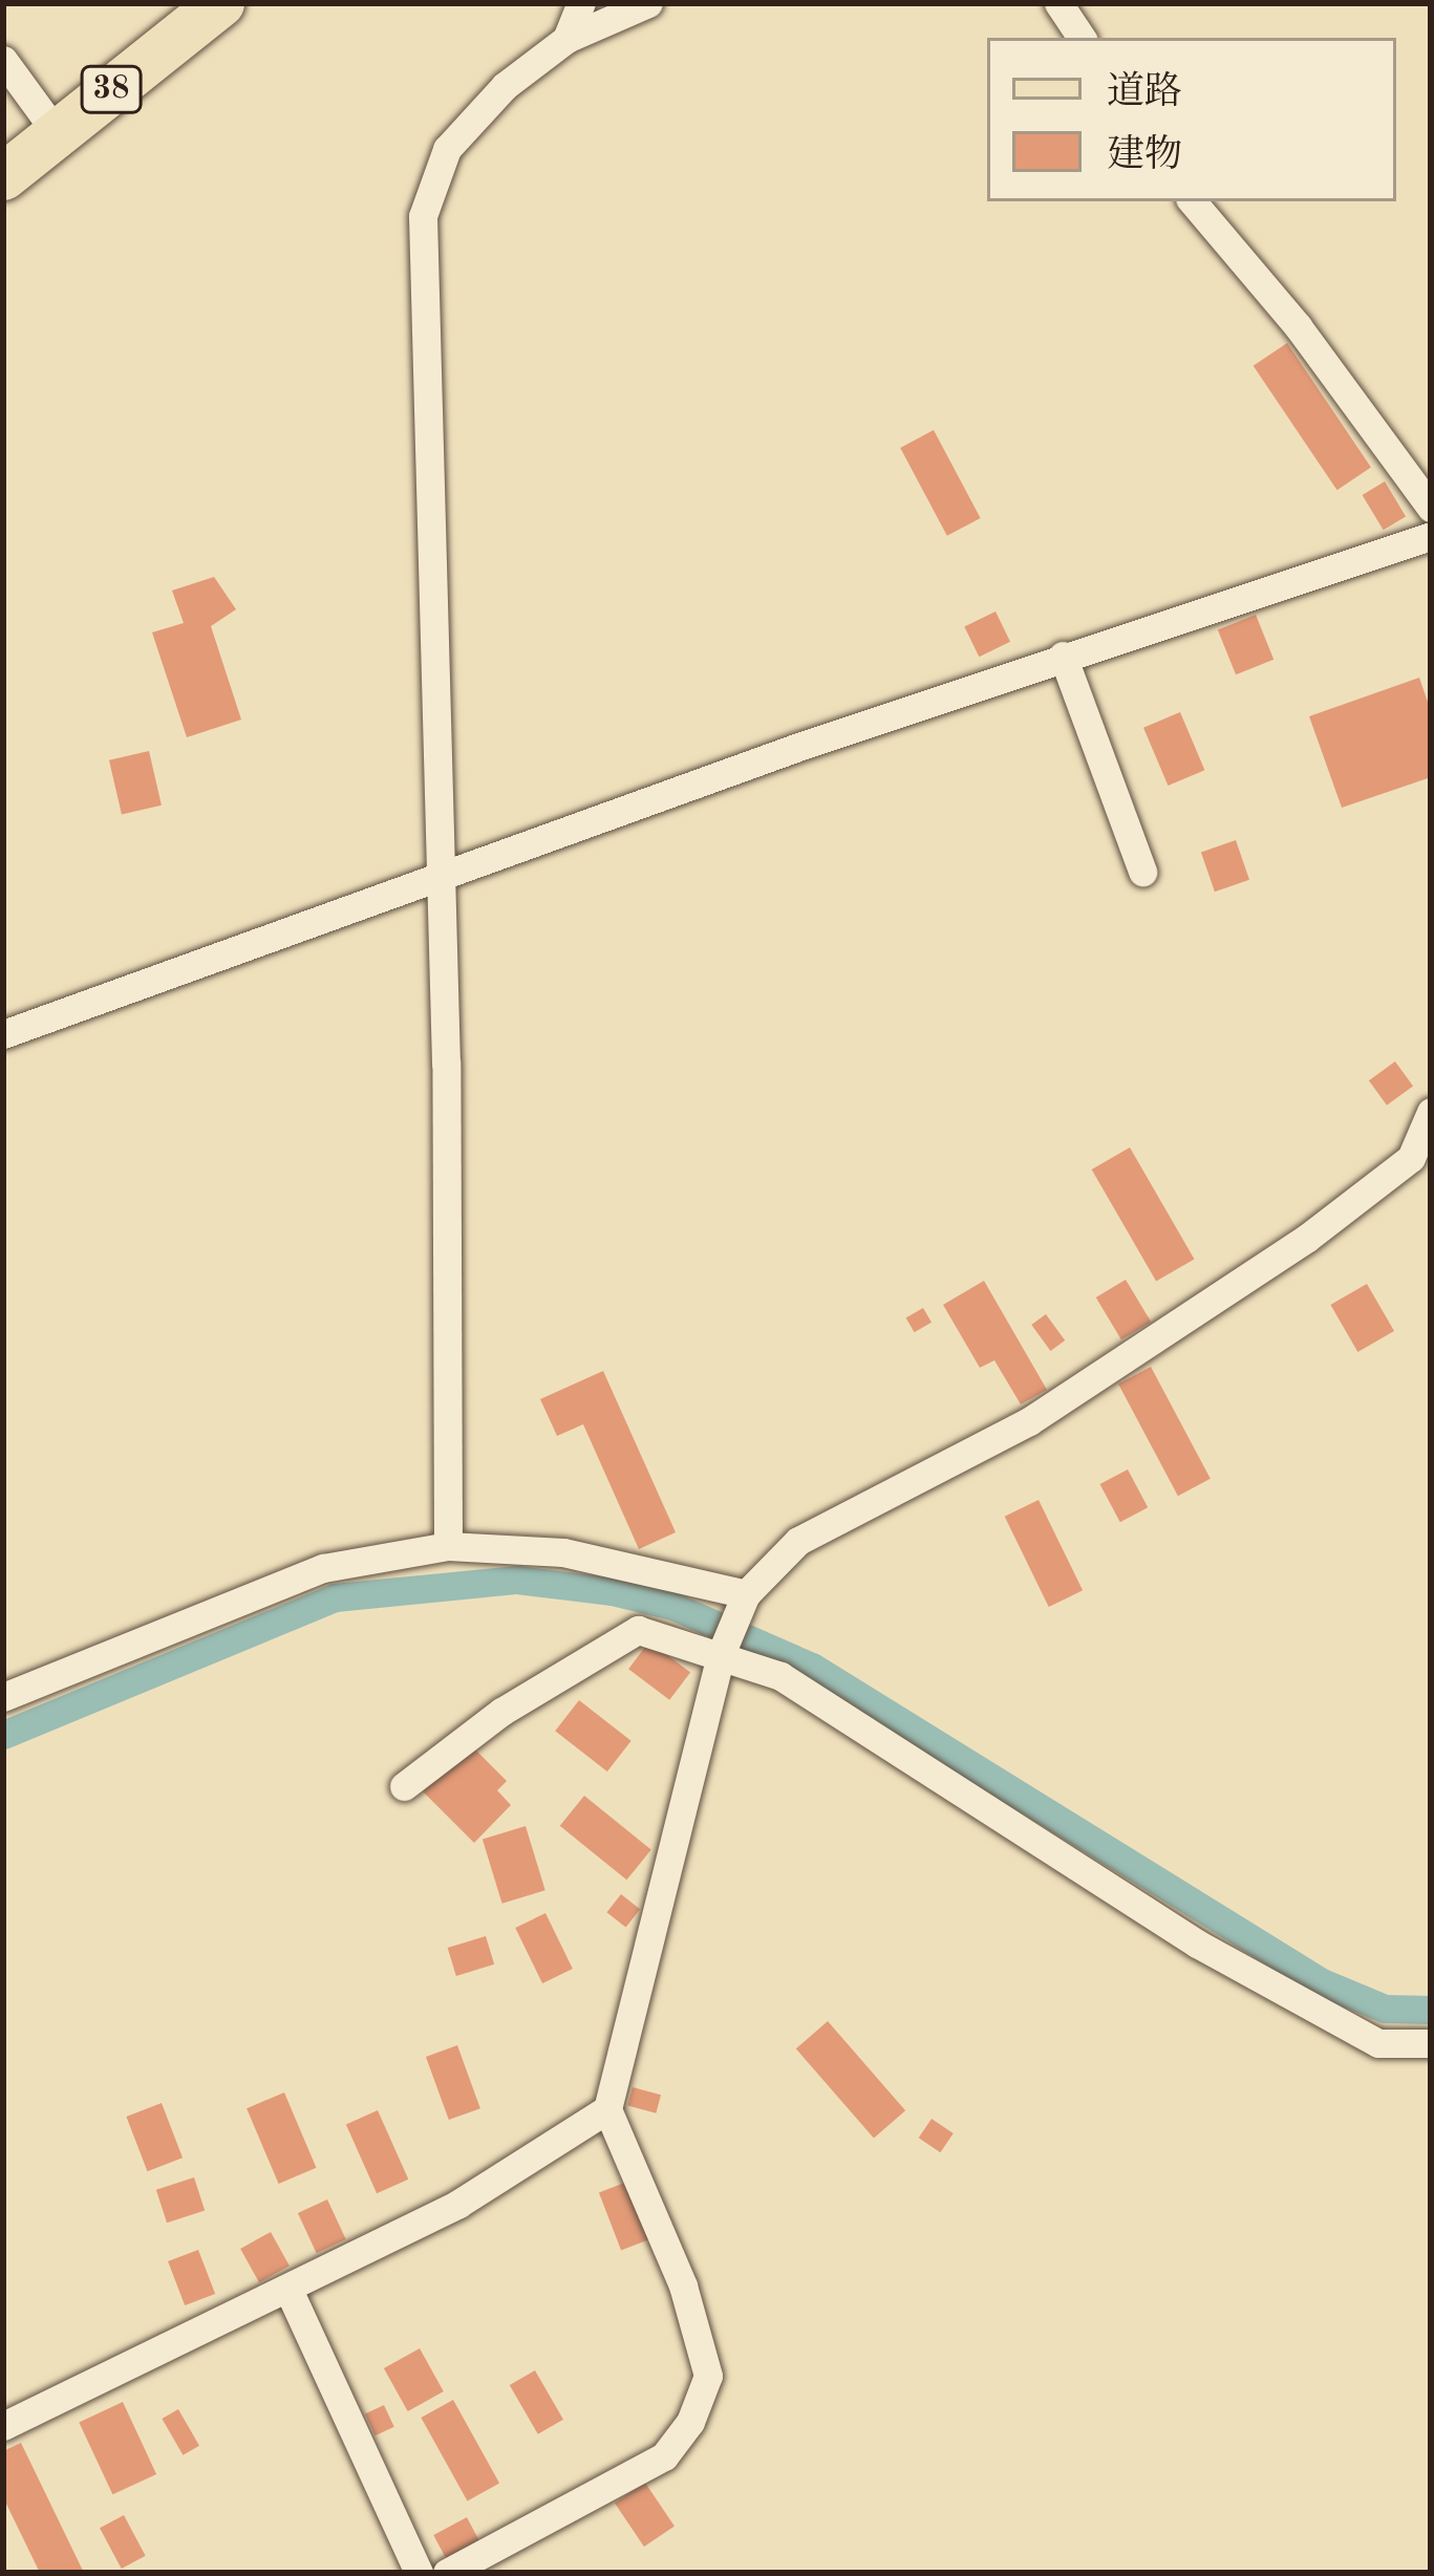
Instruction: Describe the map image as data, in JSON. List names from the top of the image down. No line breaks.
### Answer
{"streets":{"main road":["38"]},"legend":["道路","建物"]}
